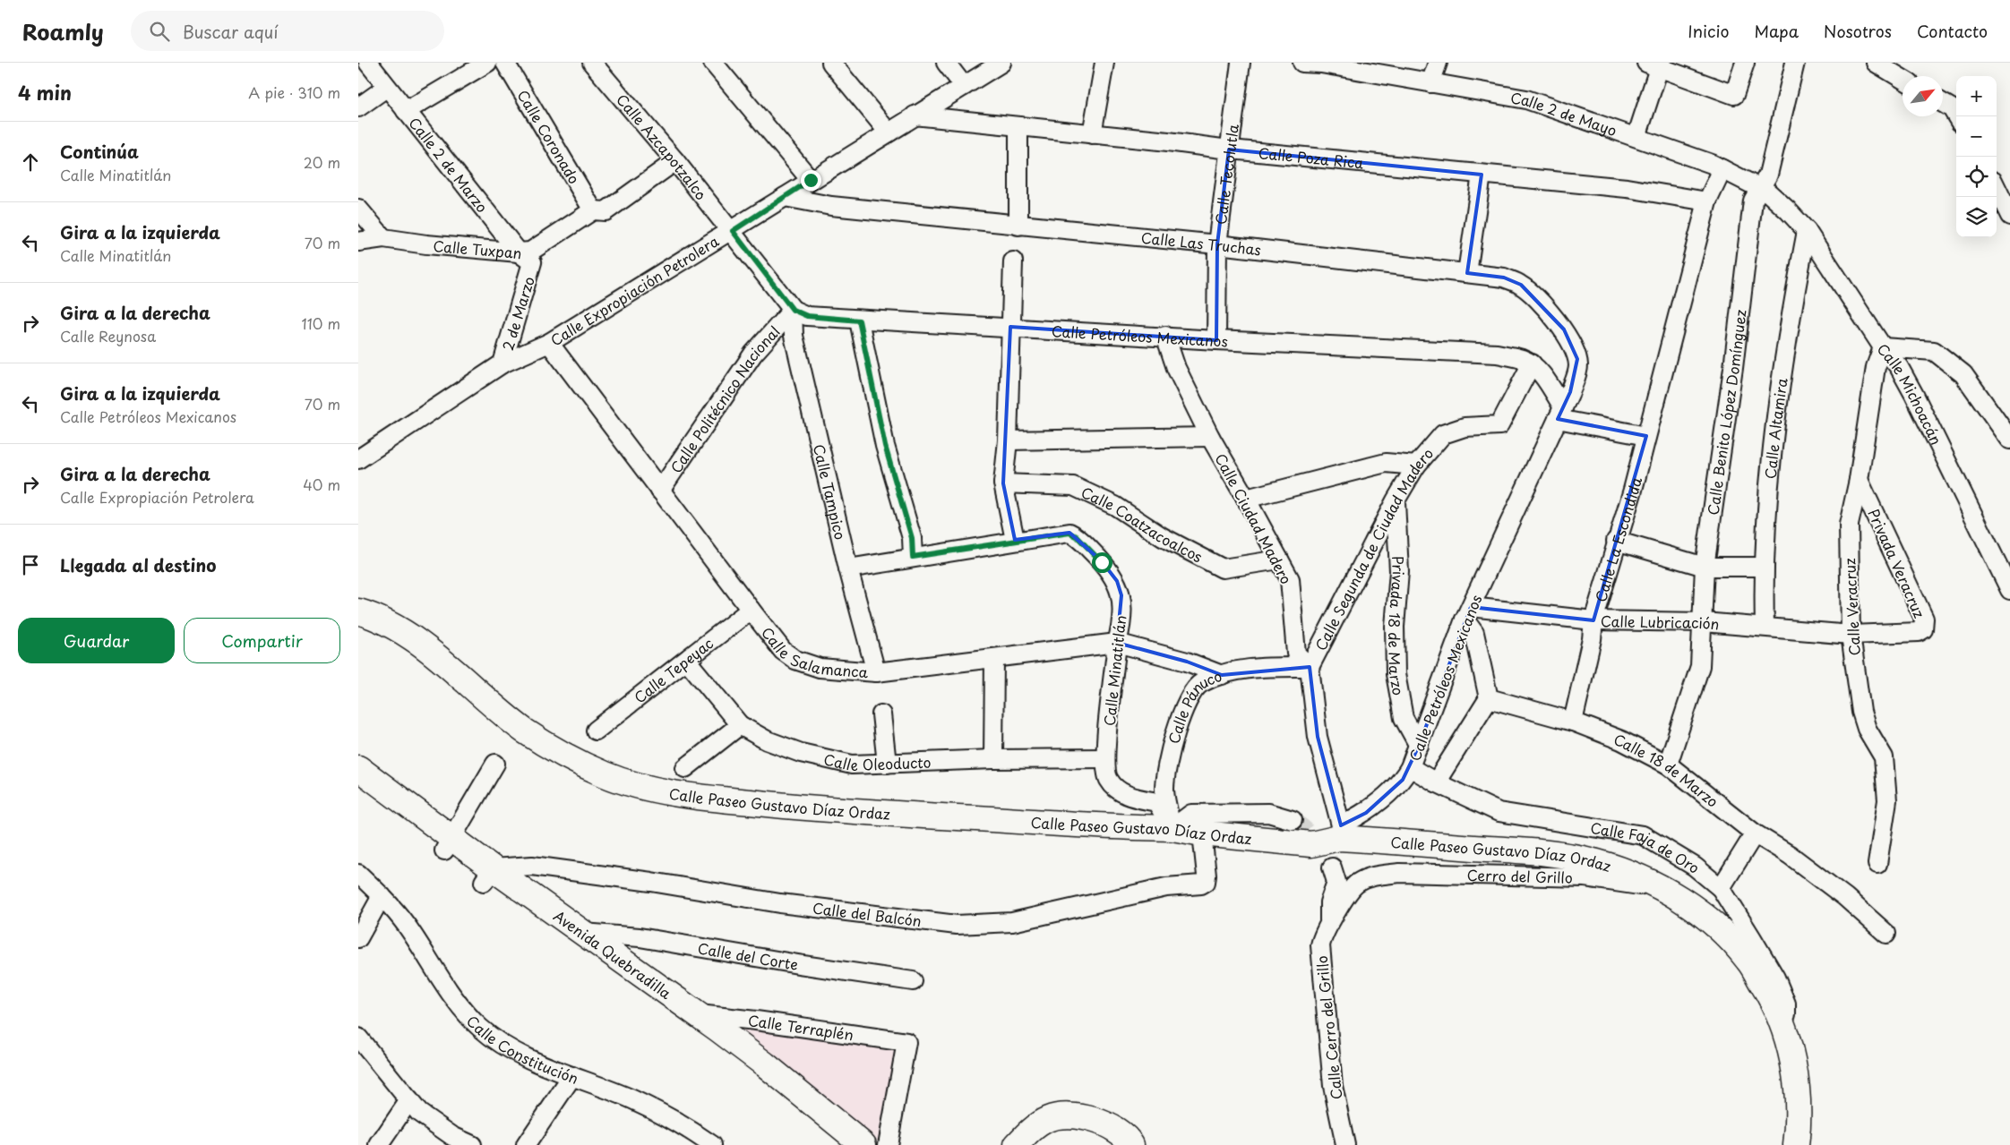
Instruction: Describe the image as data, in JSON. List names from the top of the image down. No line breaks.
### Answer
{"streets":{"main road":["Calle Paseo Gustavo Díaz Ordaz","Avenida Quebradilla"],"street":["Calle 2 de Mayo","Calle Coronado","Calle Azcapotzalco","Calle Poza Rica","Calle 2 de Marzo","Calle Tecolutla","Calle Las Truchas","Calle Tuxpan","Calle Expropiación Petrolera","2 de Marzo","Calle Petróleos Mexicanos","Calle Michoacán","Calle Politécnico Nacional","Calle Benito López Domínguez","Calle Altamira","Calle Tampico","Calle Ciudad Madero","Calle Coatzacoalcos","Calle La Escondida","Calle Segunda de Ciudad Madero","Privada Veracruz","Calle Veracruz","Calle Lubricación","Privada 18 de Marzo","Calle Salamanca","Calle Tepeyac","Calle Minatitlán","Calle Pánuco","Calle Oleoducto","Calle 18 de Marzo","Calle Faja de Oro","Cerro del Grillo","Calle del Balcón","Calle del Corte","Calle Terraplén","Calle Cerro del Grillo","Calle Constitución"]},"crossings":[["Calle 2 de Mayo","Calle Michoacán"],["Calle 2 de Mayo","Calle Benito López Domínguez"],["Calle 2 de Mayo","Calle La Escondida"],["Calle Coronado","Calle Tuxpan"],["Calle Azcapotzalco","Calle Tuxpan"],["Calle Azcapotzalco","Calle Expropiación Petrolera"],["Calle Poza Rica","Calle Tecolutla"],["Calle Poza Rica","Calle Expropiación Petrolera"],["Calle Poza Rica","Calle La Escondida"],["Calle 2 de Marzo","Calle Tuxpan"],["Calle 2 de Marzo","2 de Marzo"],["Calle Tecolutla","Calle Las Truchas"],["Calle Tecolutla","Calle Petróleos Mexicanos"],["Calle Las Truchas","Calle Expropiación Petrolera"],["Calle Las Truchas","Calle Petróleos Mexicanos"],["Calle Tuxpan","2 de Marzo"],["Calle Expropiación Petrolera","2 de Marzo"],["Calle Expropiación Petrolera","Calle Salamanca"],["Calle Petróleos Mexicanos","Calle Politécnico Nacional"],["Calle Petróleos Mexicanos","Calle Tampico"],["Calle Petróleos Mexicanos","Calle Ciudad Madero"],["Calle Petróleos Mexicanos","Calle Segunda de Ciudad Madero"],["Calle Petróleos Mexicanos","Calle Lubricación"],["Calle Petróleos Mexicanos","Privada 18 de Marzo"],["Calle Petróleos Mexicanos","Calle Paseo Gustavo Díaz Ordaz"],["Calle Petróleos Mexicanos","Calle Faja de Oro"],["Calle Michoacán","Calle Altamira"],["Calle Michoacán","Calle Veracruz"],["Calle Politécnico Nacional","Calle Tampico"],["Calle Politécnico Nacional","Calle Salamanca"],["Calle Benito López Domínguez","Calle Lubricación"],["Calle Benito López Domínguez","Calle 18 de Marzo"],["Calle Altamira","Calle Lubricación"],["Calle Tampico","Calle Salamanca"],["Calle Tampico","Calle Minatitlán"],["Calle Ciudad Madero","Calle Coatzacoalcos"],["Calle Ciudad Madero","Calle Segunda de Ciudad Madero"],["Calle Ciudad Madero","Calle Pánuco"],["Calle La Escondida","Calle Lubricación"],["Calle La Escondida","Calle 18 de Marzo"],["Calle Segunda de Ciudad Madero","Privada 18 de Marzo"],["Calle Segunda de Ciudad Madero","Calle Pánuco"],["Privada Veracruz","Calle Veracruz"],["Privada Veracruz","Calle Lubricación"],["Calle Veracruz","Calle Lubricación"],["Calle Salamanca","Calle Tepeyac"],["Calle Salamanca","Calle Minatitlán"],["Calle Salamanca","Calle Pánuco"],["Calle Tepeyac","Calle Oleoducto"],["Calle Minatitlán","Calle Pánuco"],["Calle Minatitlán","Calle Oleoducto"],["Calle Minatitlán","Calle Paseo Gustavo Díaz Ordaz"],["Calle Pánuco","Calle Paseo Gustavo Díaz Ordaz"],["Calle Paseo Gustavo Díaz Ordaz","Calle Faja de Oro"],["Calle Paseo Gustavo Díaz Ordaz","Cerro del Grillo"],["Calle Paseo Gustavo Díaz Ordaz","Calle del Balcón"],["Cerro del Grillo","Calle Cerro del Grillo"],["Calle del Balcón","Avenida Quebradilla"],["Avenida Quebradilla","Calle del Corte"],["Avenida Quebradilla","Calle Terraplén"]],"north":"top right","page":{"header":"Roamly","search":"Buscar aquí","nav":["Inicio","Mapa","Nosotros","Contacto"],"heading":["4 min","A pie · 310 m"],"map_buttons":["+","−"],"list":[["Continúa","Calle Minatitlán","20 m"],["Gira a la izquierda","Calle Minatitlán","70 m"],["Gira a la derecha","Calle Reynosa","110 m"],["Gira a la izquierda","Calle Petróleos Mexicanos","70 m"],["Gira a la derecha","Calle Expropiación Petrolera","40 m"],"Llegada al destino"],"buttons":["Guardar","Compartir"]}}
